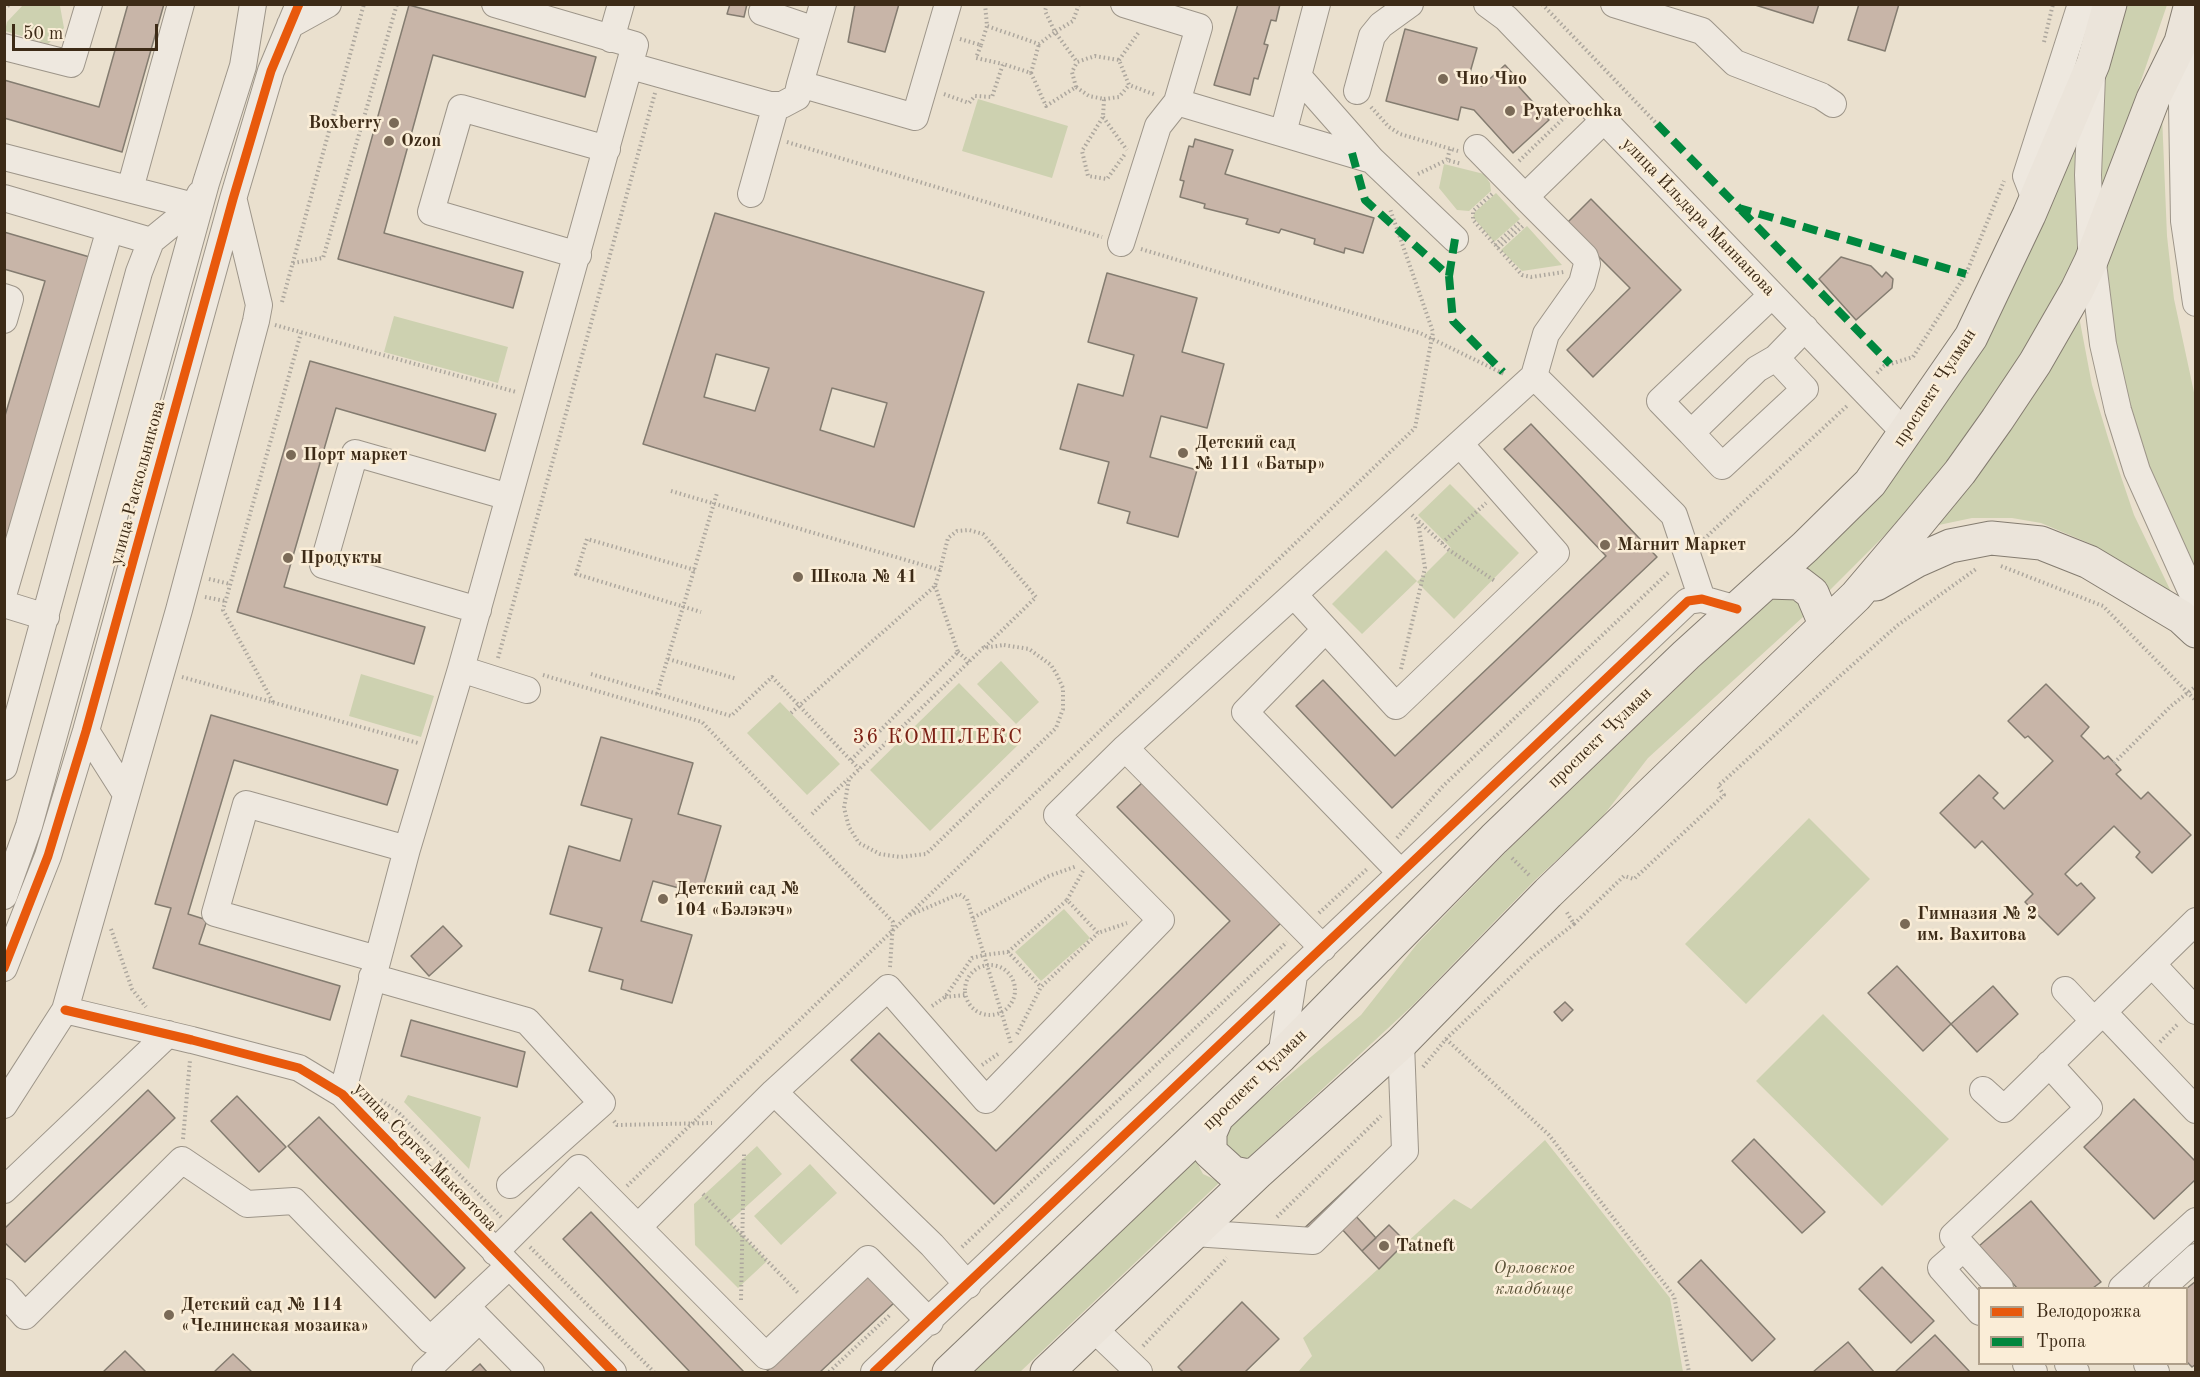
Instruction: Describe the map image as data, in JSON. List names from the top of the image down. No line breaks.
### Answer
{"streets":{"main road":["проспект Чулман"],"street":["улица Ильдара Маннанова","улица Раскольникова","улица Сергея Максютова"]},"crossings":[["улица Ильдара Маннанова","проспект Чулман"]],"districts":["36 КОМПЛЕКС"],"parks":["Орловское кладбище"],"places":["Чио Чио","Pyaterochka","Boxberry","Ozon","Детский сад № 111 «Батыр»","Порт маркет","Магнит Маркет","Продукты","Школа № 41","Детский сад № 104 «Бэлэкэч»","Гимназия № 2 им. Вахитова","Tatneft","Детский сад № 114 «Челнинская мозаика»"],"legend":["Велодорожка","Тропа"],"scale_bar":"50 m"}
